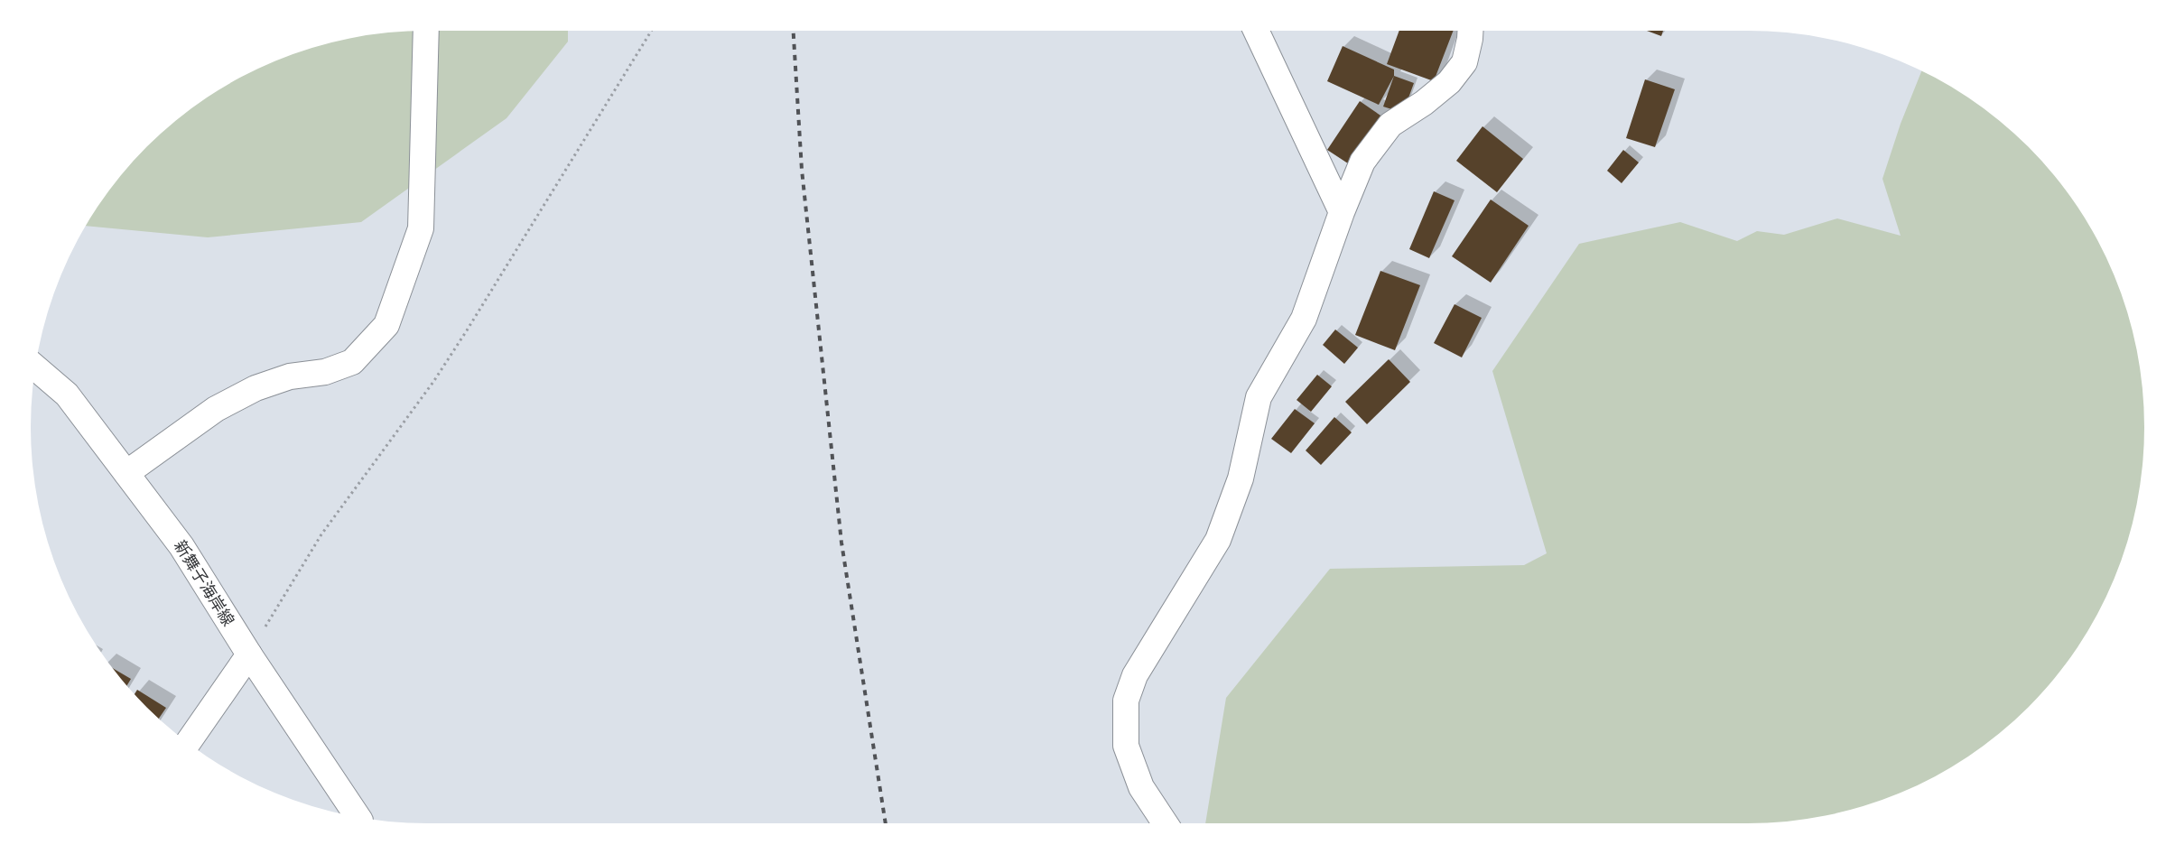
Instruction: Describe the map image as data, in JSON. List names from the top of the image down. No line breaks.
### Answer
{"streets":{"street":["新舞子海岸線"]}}
